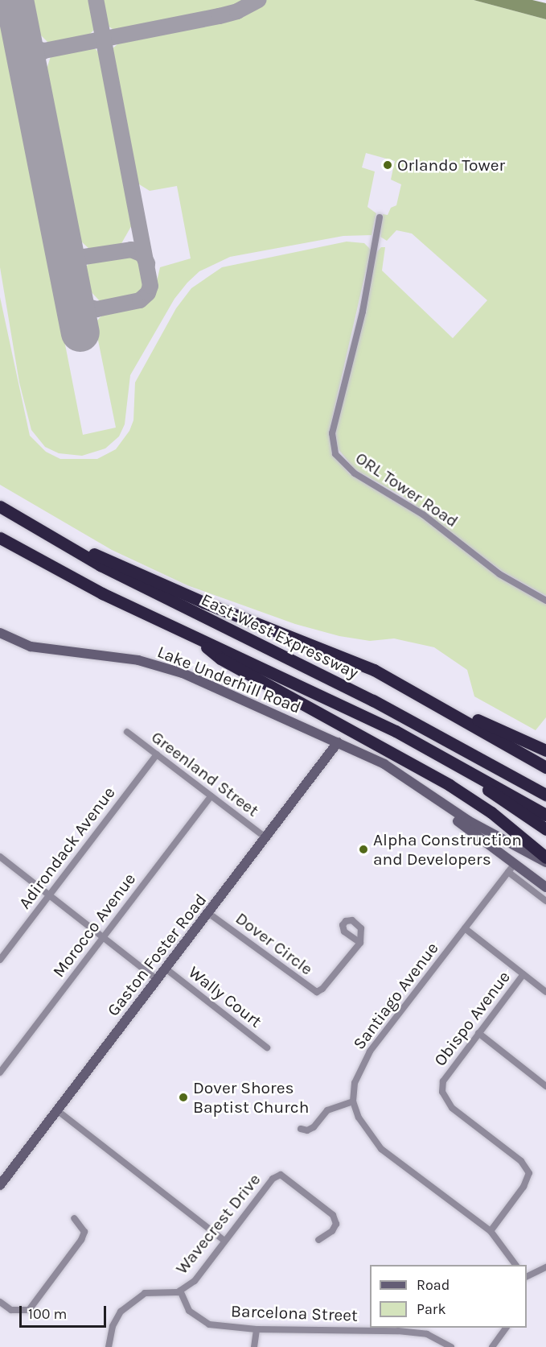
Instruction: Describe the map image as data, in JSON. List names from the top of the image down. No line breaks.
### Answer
{"streets":{"highway":["East-West Expressway"],"main road":["Lake Underhill Road","Gaston Foster Road"],"street":["ORL Tower Road","Greenland Street","Adirondack Avenue","Morocco Avenue","Dover Circle","Santiago Avenue","Wally Court","Obispo Avenue","Wavecrest Drive","Barcelona Street"]},"crossings":[["Lake Underhill Road","Gaston Foster Road"],["Lake Underhill Road","Santiago Avenue"],["Greenland Street","Adirondack Avenue"],["Greenland Street","Morocco Avenue"],["Greenland Street","Gaston Foster Road"],["Dover Circle","Gaston Foster Road"],["Gaston Foster Road","Wally Court"],["Wavecrest Drive","Barcelona Street"]],"places":["Orlando Tower","Alpha Construction and Developers","Dover Shores Baptist Church"],"legend":["Road","Park"],"scale_bar":"100 m"}
